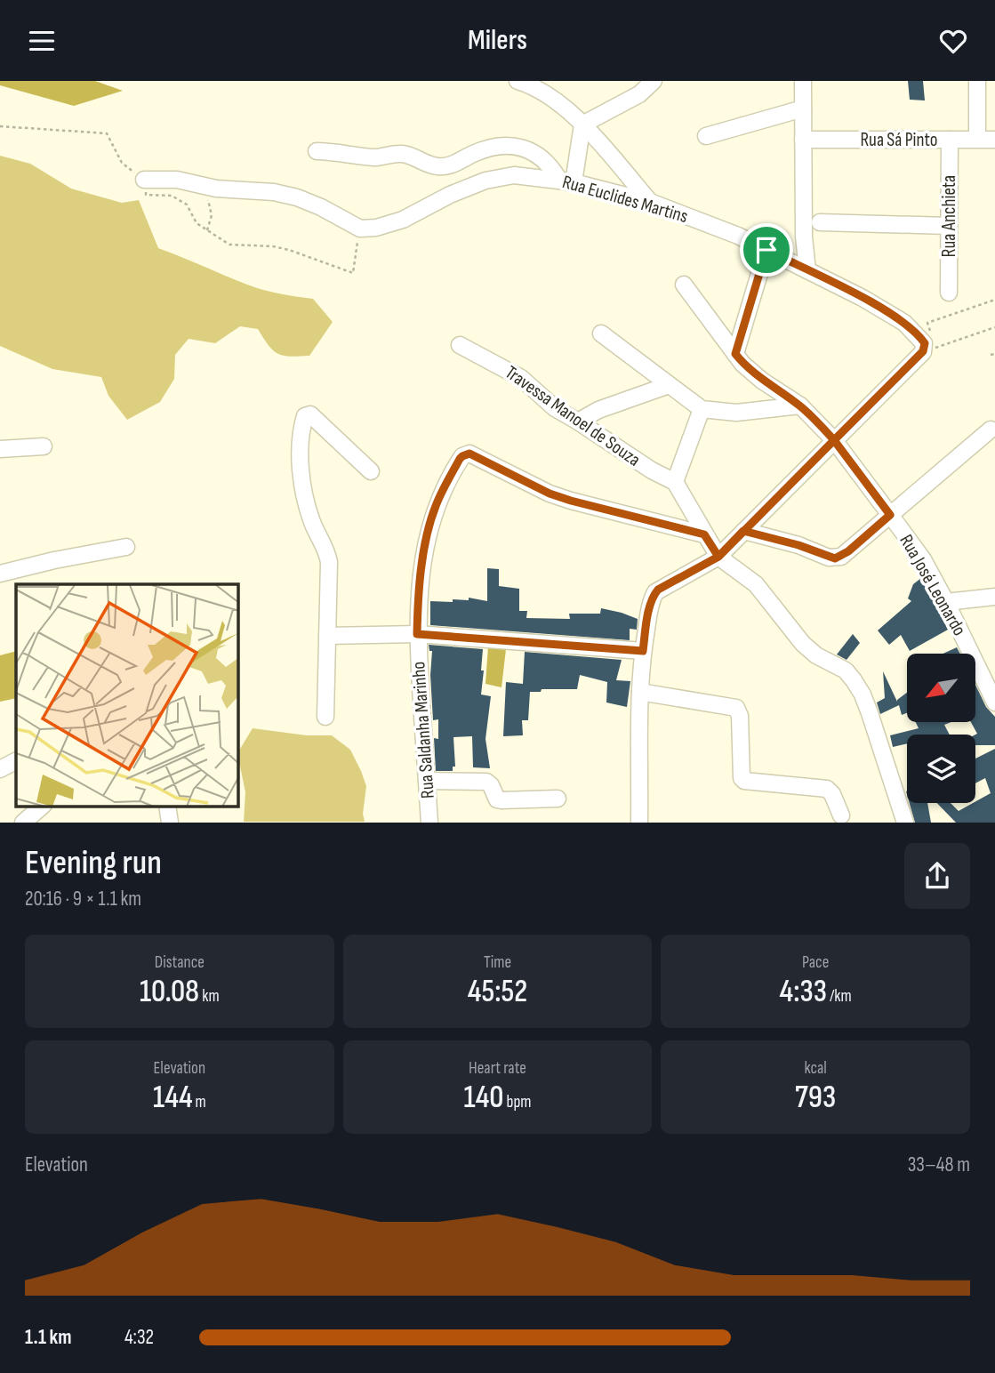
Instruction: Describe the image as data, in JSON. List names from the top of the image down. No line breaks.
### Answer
{"streets":{"street":["Rua Sá Pinto","Rua Euclides Martins","Rua Anchieta","Travessa Manoel de Souza","Rua José Leonardo","Rua Saldanha Marinho"]},"crossings":[["Rua Sá Pinto","Rua Anchieta"],["Travessa Manoel de Souza","Rua Saldanha Marinho"]],"north":"bottom left","page":{"header":"Milers","heading":["Evening run","20:16 · 9 × 1.1 km"],"stats":[["Distance","10.08 km"],["Time","45:52"],["Pace","4:33 /km"],["Elevation","144 m"],["Heart rate","140 bpm"],["kcal","793"]],"chart":["Elevation","33–48 m"],"list":[{"name":"1.1 km","note":"4:32"}]}}
